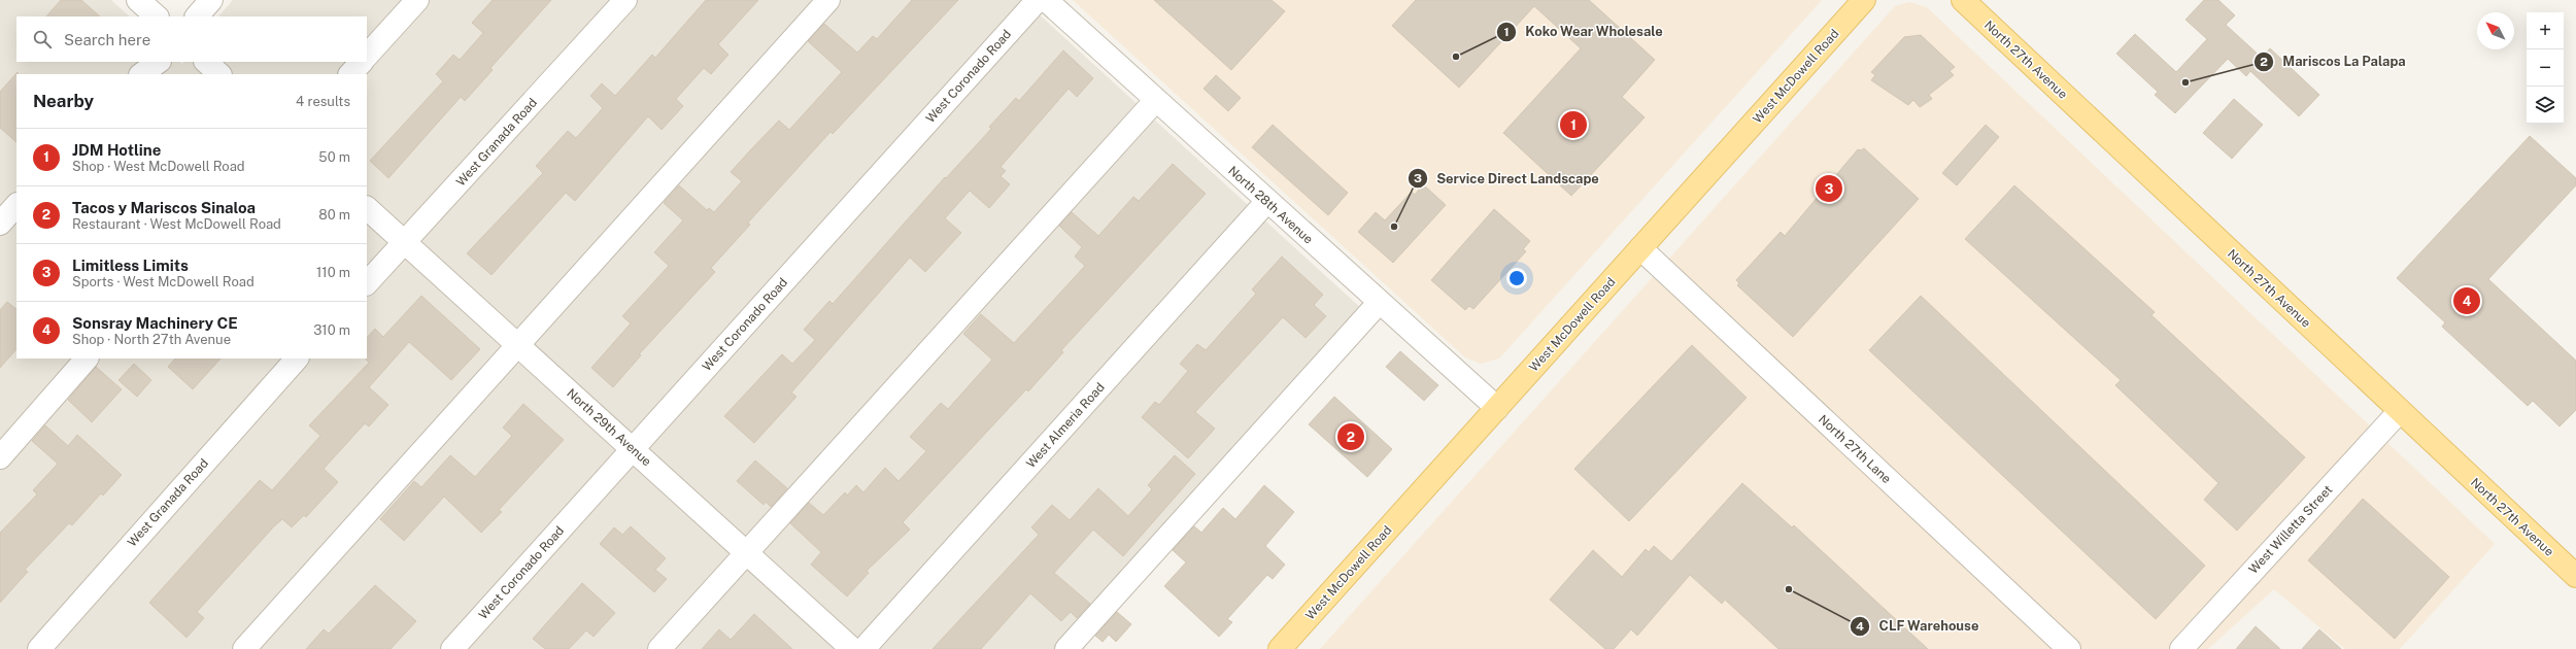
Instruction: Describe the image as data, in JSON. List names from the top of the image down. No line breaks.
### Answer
{"streets":{"main road":["North 27th Avenue","West McDowell Road"],"street":["West Coronado Road","West Granada Road","North 28th Avenue","West Almeria Road","North 29th Avenue","North 27th Lane","West Willetta Street"]},"crossings":[["North 27th Avenue","West Willetta Street"],["West Coronado Road","North 29th Avenue"],["West McDowell Road","North 28th Avenue"],["West McDowell Road","North 27th Lane"],["West Granada Road","North 29th Avenue"],["North 28th Avenue","West Almeria Road"]],"places":["Koko Wear Wholesale","Mariscos La Palapa","Service Direct Landscape","CLF Warehouse"],"north":"top left","page":{"map_buttons":["+","−"],"search":"Search here","heading":["Nearby","4 results"],"pins":["1","3","4","2"],"list":[{"mark":"1","name":"JDM Hotline","note":"Shop · West McDowell Road","value":"50 m"},{"mark":"2","name":"Tacos y Mariscos Sinaloa","note":"Restaurant · West McDowell Road","value":"80 m"},{"mark":"3","name":"Limitless Limits","note":"Sports · West McDowell Road","value":"110 m"},{"mark":"4","name":"Sonsray Machinery CE","note":"Shop · North 27th Avenue","value":"310 m"}]}}
